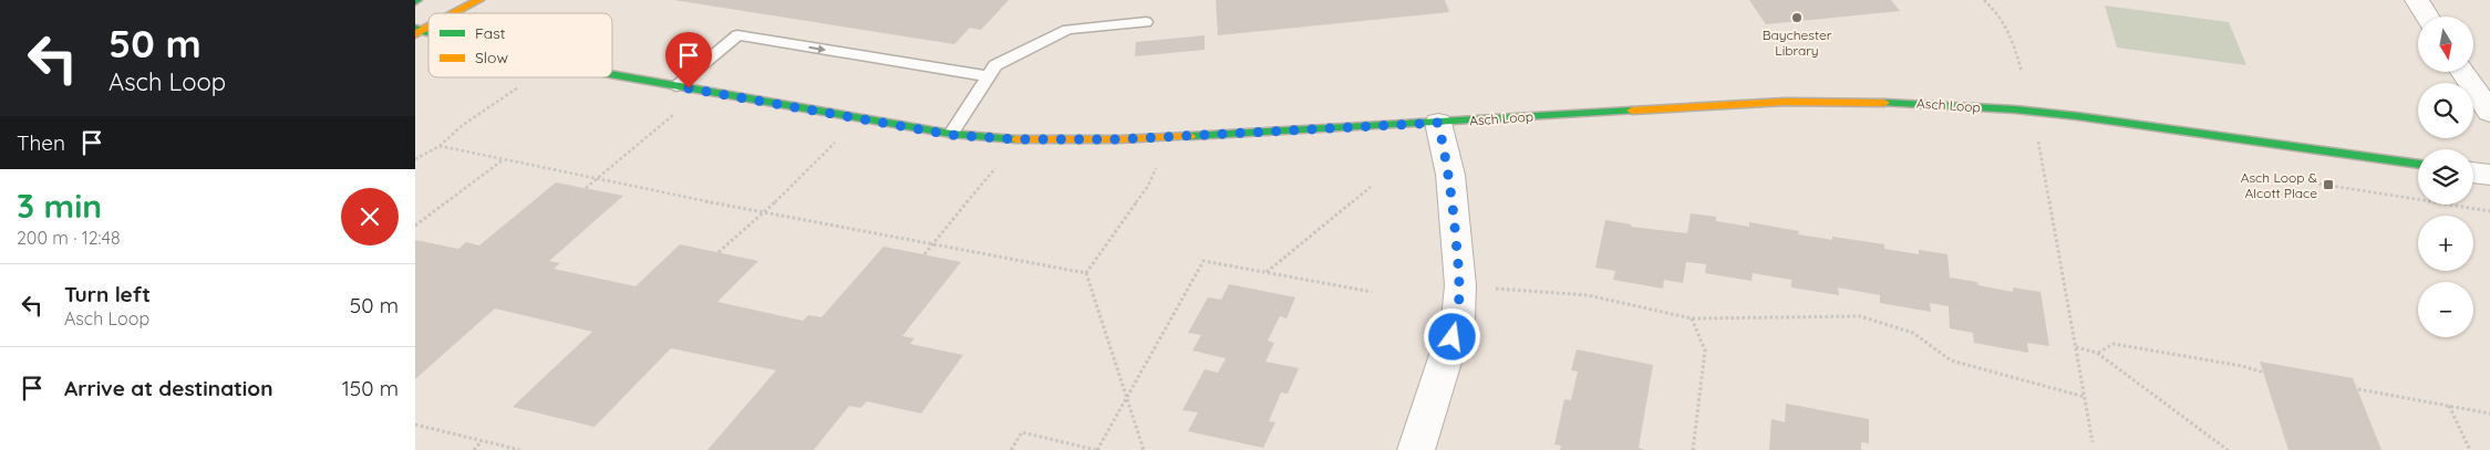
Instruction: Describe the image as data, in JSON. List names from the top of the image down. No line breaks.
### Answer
{"streets":{"street":["Asch Loop"]},"places":{"other":["Baychester Library"],"transit":["Asch Loop & Alcott Place"]},"legend":["Fast","Slow"],"north":"bottom","page":{"turn":["50 m","Asch Loop"],"map_buttons":["+","−"],"then":"Then","heading":["3 min","200 m · 12:48"],"list":[{"name":"Turn left","note":"Asch Loop","value":"50 m"},{"name":"Arrive at destination","value":"150 m"}]}}
